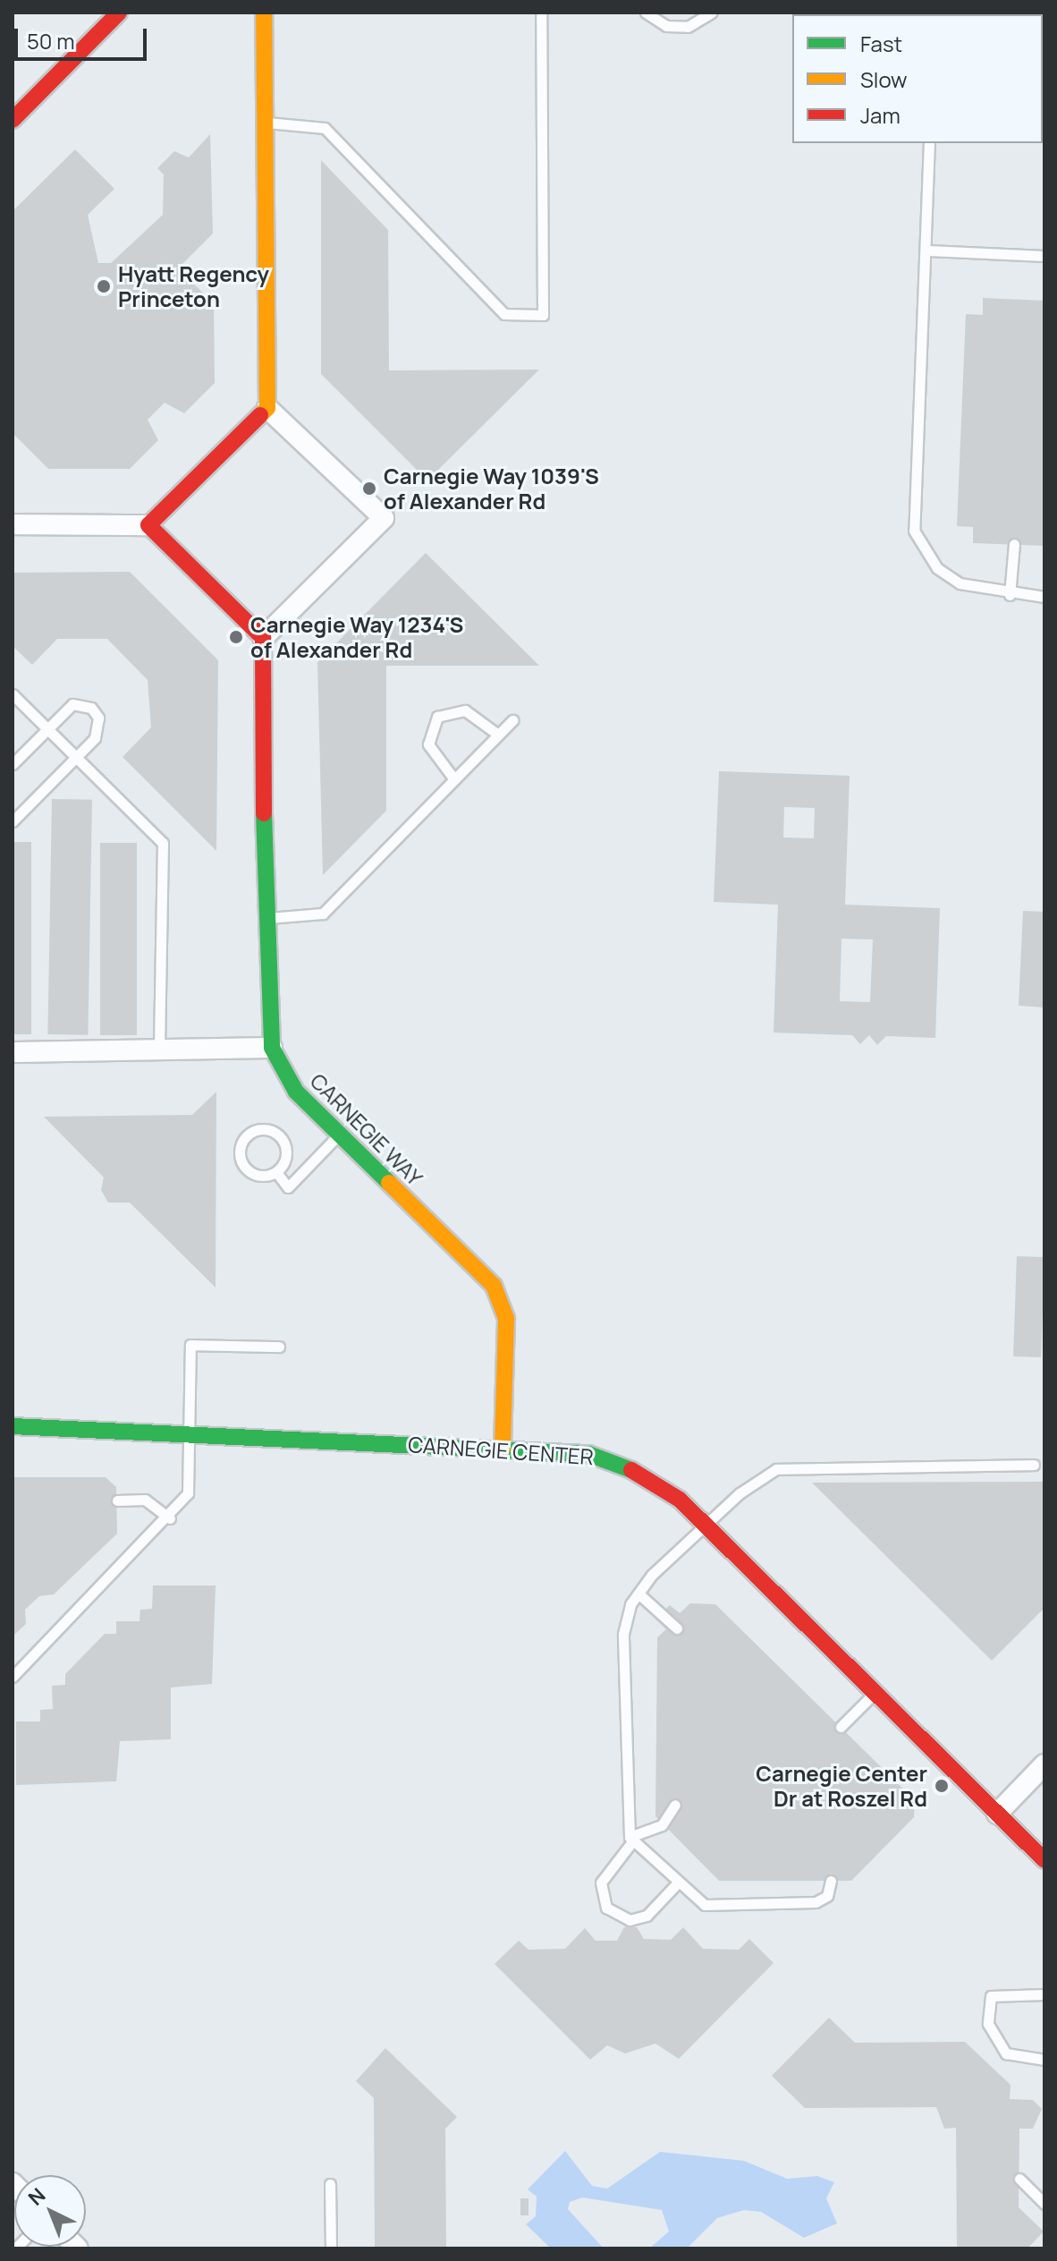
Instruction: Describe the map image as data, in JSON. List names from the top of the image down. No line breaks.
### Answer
{"streets":{"street":["CARNEGIE WAY","CARNEGIE CENTER"]},"crossings":[["CARNEGIE WAY","CARNEGIE CENTER"]],"places":["Hyatt Regency Princeton","Carnegie Way 1039'S of Alexander Rd","Carnegie Way 1234'S of Alexander Rd","Carnegie Center Dr at Roszel Rd"],"legend":["Fast","Slow","Jam"],"scale_bar":"50 m","north":"top left"}
